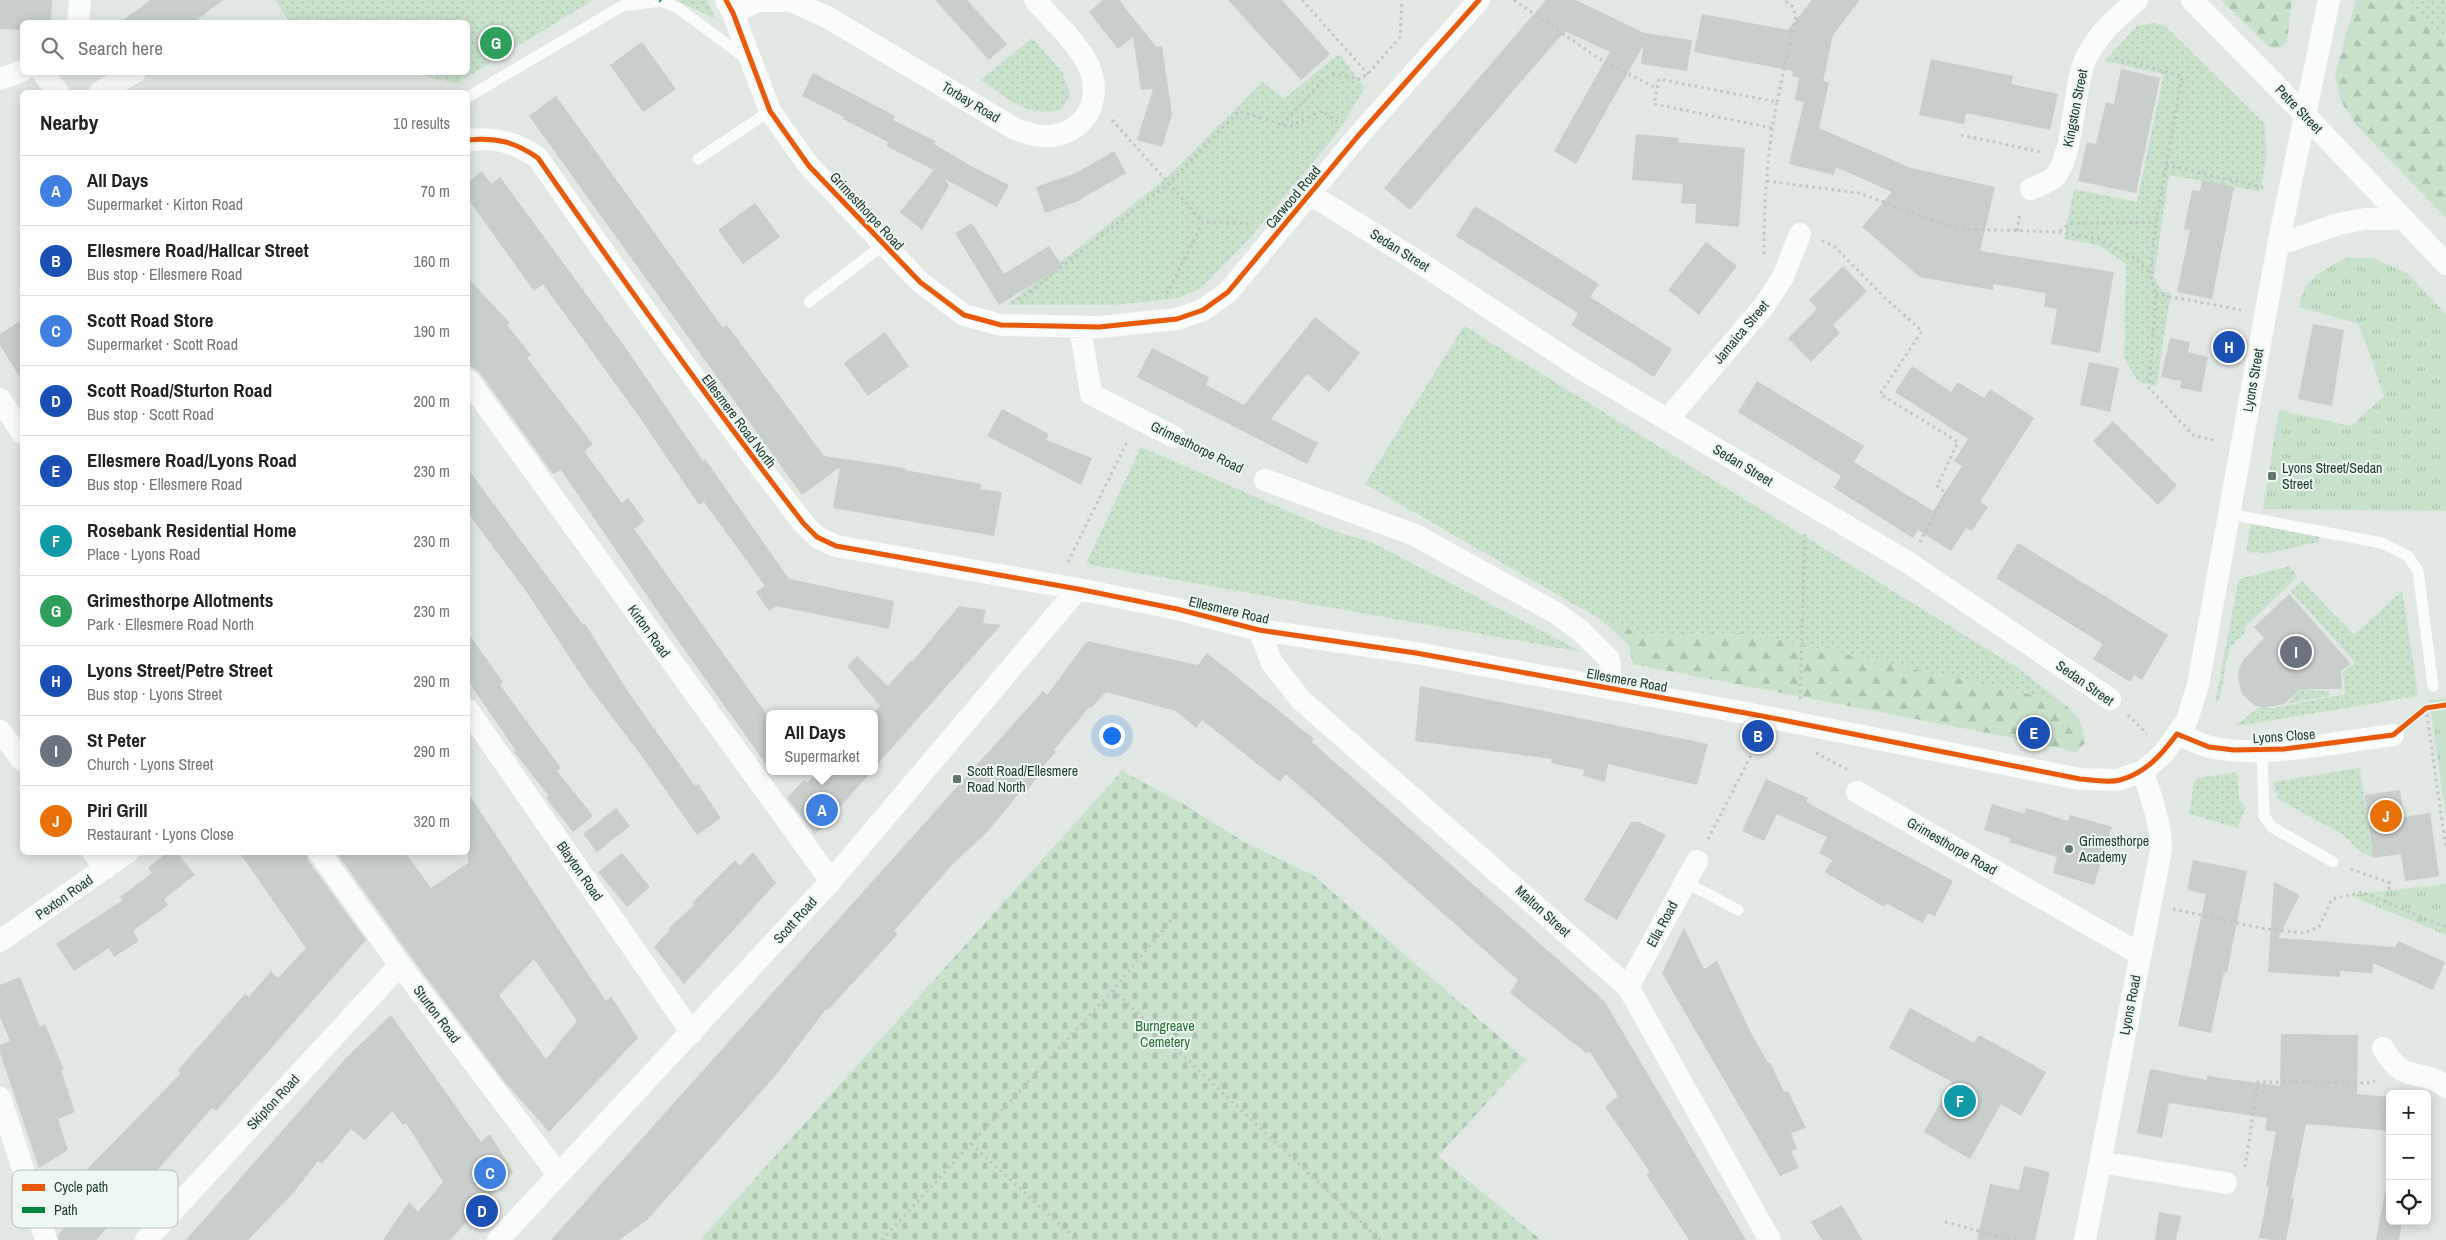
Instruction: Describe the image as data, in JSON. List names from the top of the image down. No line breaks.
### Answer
{"streets":{"street":["Torbay Road","Kingston Street","Petre Street","Carwood Road","Grimesthorpe Road","Sedan Street","Jamaica Street","Lyons Street","Ellesmere Road North","Ellesmere Road","Kirton Road","Lyons Close","Blayton Road","Pexton Road","Malton Street","Scott Road","Ella Road","Lyons Road","Sturton Road","Skipton Road"]},"crossings":[["Torbay Road","Grimesthorpe Road"],["Petre Street","Lyons Street"],["Carwood Road","Grimesthorpe Road"],["Carwood Road","Sedan Street"],["Grimesthorpe Road","Lyons Road"],["Sedan Street","Jamaica Street"],["Sedan Street","Lyons Street"],["Sedan Street","Ellesmere Road"],["Lyons Street","Ellesmere Road"],["Lyons Street","Lyons Close"],["Ellesmere Road North","Ellesmere Road"],["Ellesmere Road North","Scott Road"],["Ellesmere Road","Malton Street"],["Ellesmere Road","Scott Road"],["Ellesmere Road","Lyons Road"],["Kirton Road","Scott Road"],["Blayton Road","Scott Road"],["Malton Street","Ella Road"],["Scott Road","Sturton Road"],["Sturton Road","Skipton Road"]],"parks":["Burngreave Cemetery"],"places":{"transit":["Lyons Street/Sedan Street","Scott Road/Ellesmere Road North"],"other":["Grimesthorpe Academy"]},"legend":["Cycle path","Path"],"page":{"search":"Search here","pins":["G","H","I","E","B","A","J","F","C","D"],"heading":["Nearby","10 results"],"list":[{"mark":"A","name":"All Days","note":"Supermarket · Kirton Road","value":"70 m"},{"mark":"B","name":"Ellesmere Road/Hallcar Street","note":"Bus stop · Ellesmere Road","value":"160 m"},{"mark":"C","name":"Scott Road Store","note":"Supermarket · Scott Road","value":"190 m"},{"mark":"D","name":"Scott Road/Sturton Road","note":"Bus stop · Scott Road","value":"200 m"},{"mark":"E","name":"Ellesmere Road/Lyons Road","note":"Bus stop · Ellesmere Road","value":"230 m"},{"mark":"F","name":"Rosebank Residential Home","note":"Place · Lyons Road","value":"230 m"},{"mark":"G","name":"Grimesthorpe Allotments","note":"Park · Ellesmere Road North","value":"230 m"},{"mark":"H","name":"Lyons Street/Petre Street","note":"Bus stop · Lyons Street","value":"290 m"},{"mark":"I","name":"St Peter","note":"Church · Lyons Street","value":"290 m"},{"mark":"J","name":"Piri Grill","note":"Restaurant · Lyons Close","value":"320 m"}],"popup":["All Days","Supermarket"],"map_buttons":["+","−"]}}
